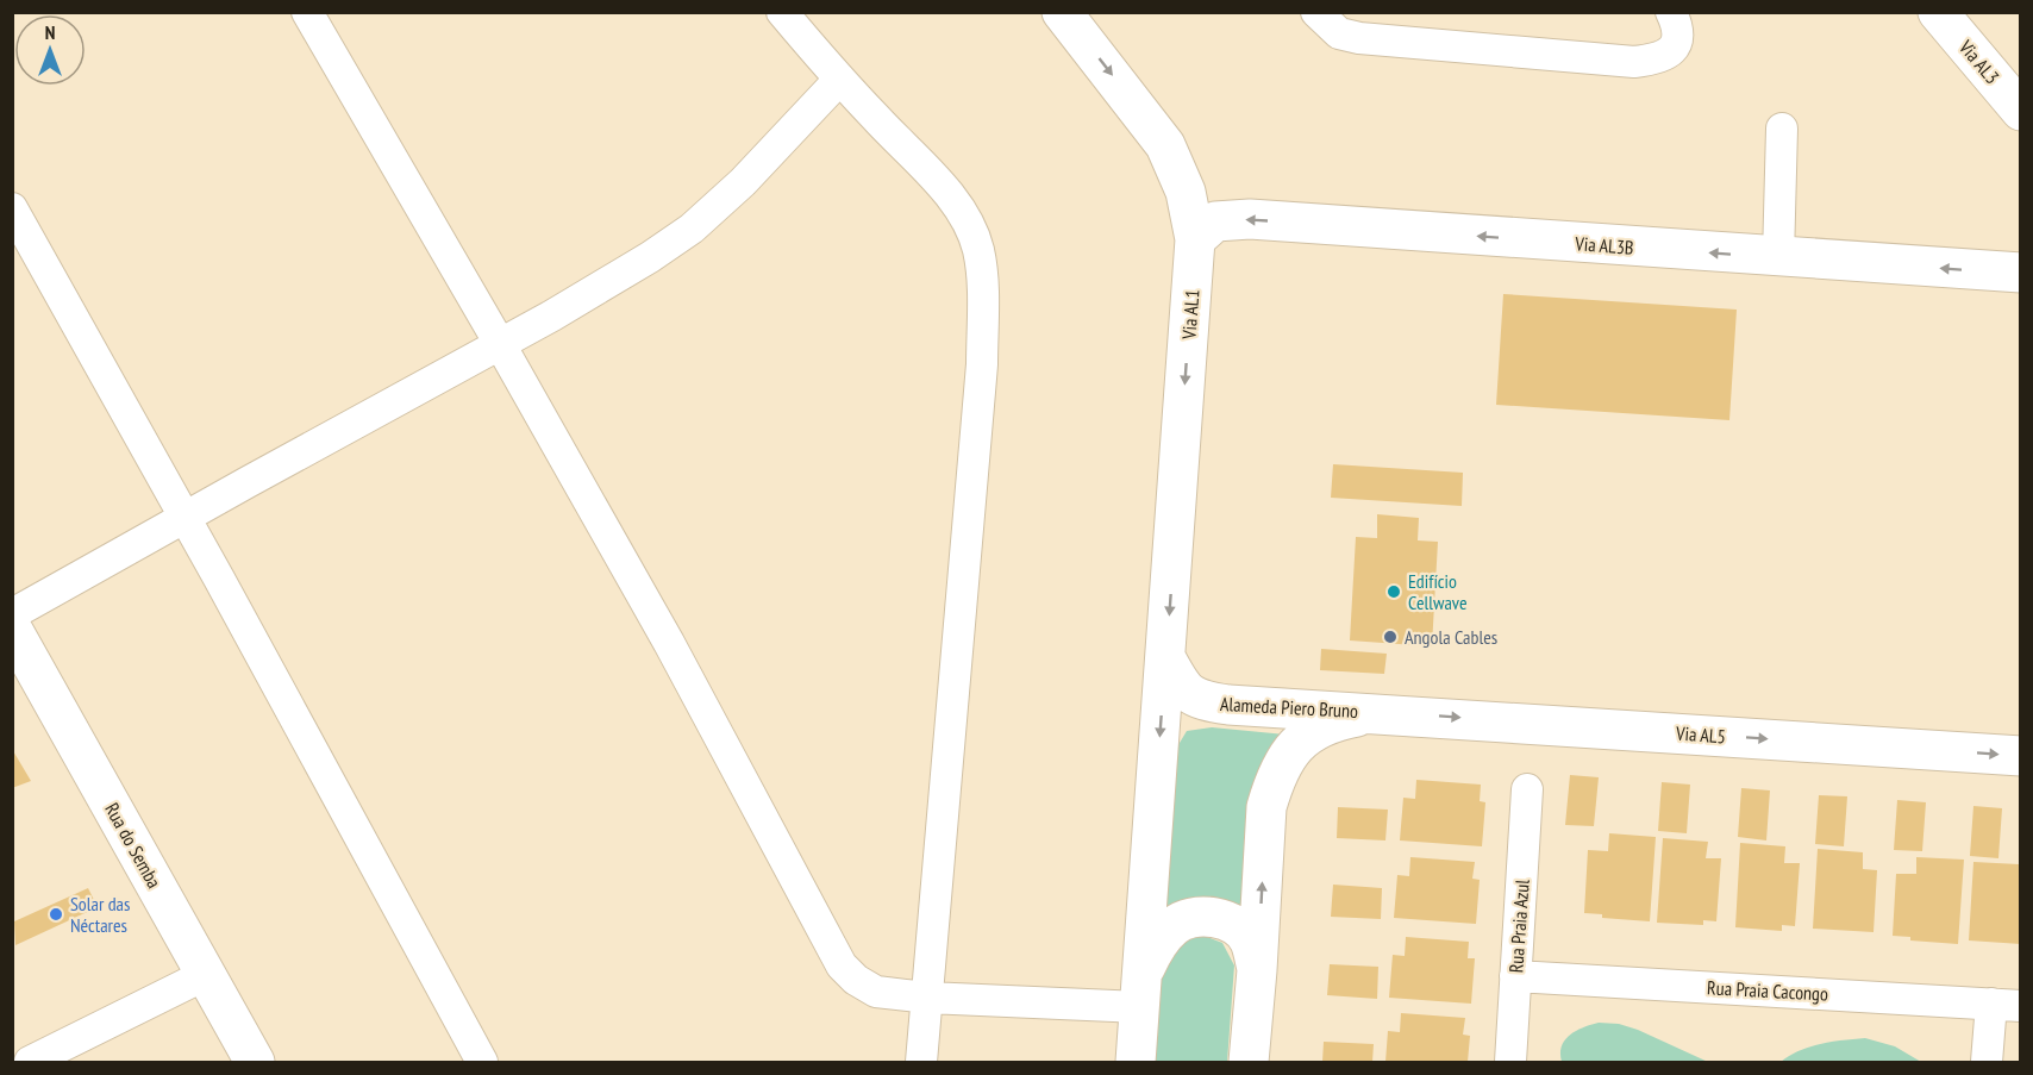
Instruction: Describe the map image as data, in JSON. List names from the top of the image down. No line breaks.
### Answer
{"streets":{"street":["Via AL3","Via AL3B","Via AL1","Alameda Piero Bruno","Via AL5","Rua do Semba","Rua Praia Azul","Rua Praia Cacongo"]},"crossings":[["Via AL3B","Via AL1"],["Via AL1","Alameda Piero Bruno"],["Alameda Piero Bruno","Via AL5"],["Rua Praia Azul","Rua Praia Cacongo"]],"one_way":["Via AL3B","Via AL5"],"places":["Edifício Cellwave","Angola Cables","Solar das Néctares"],"north":"top"}
